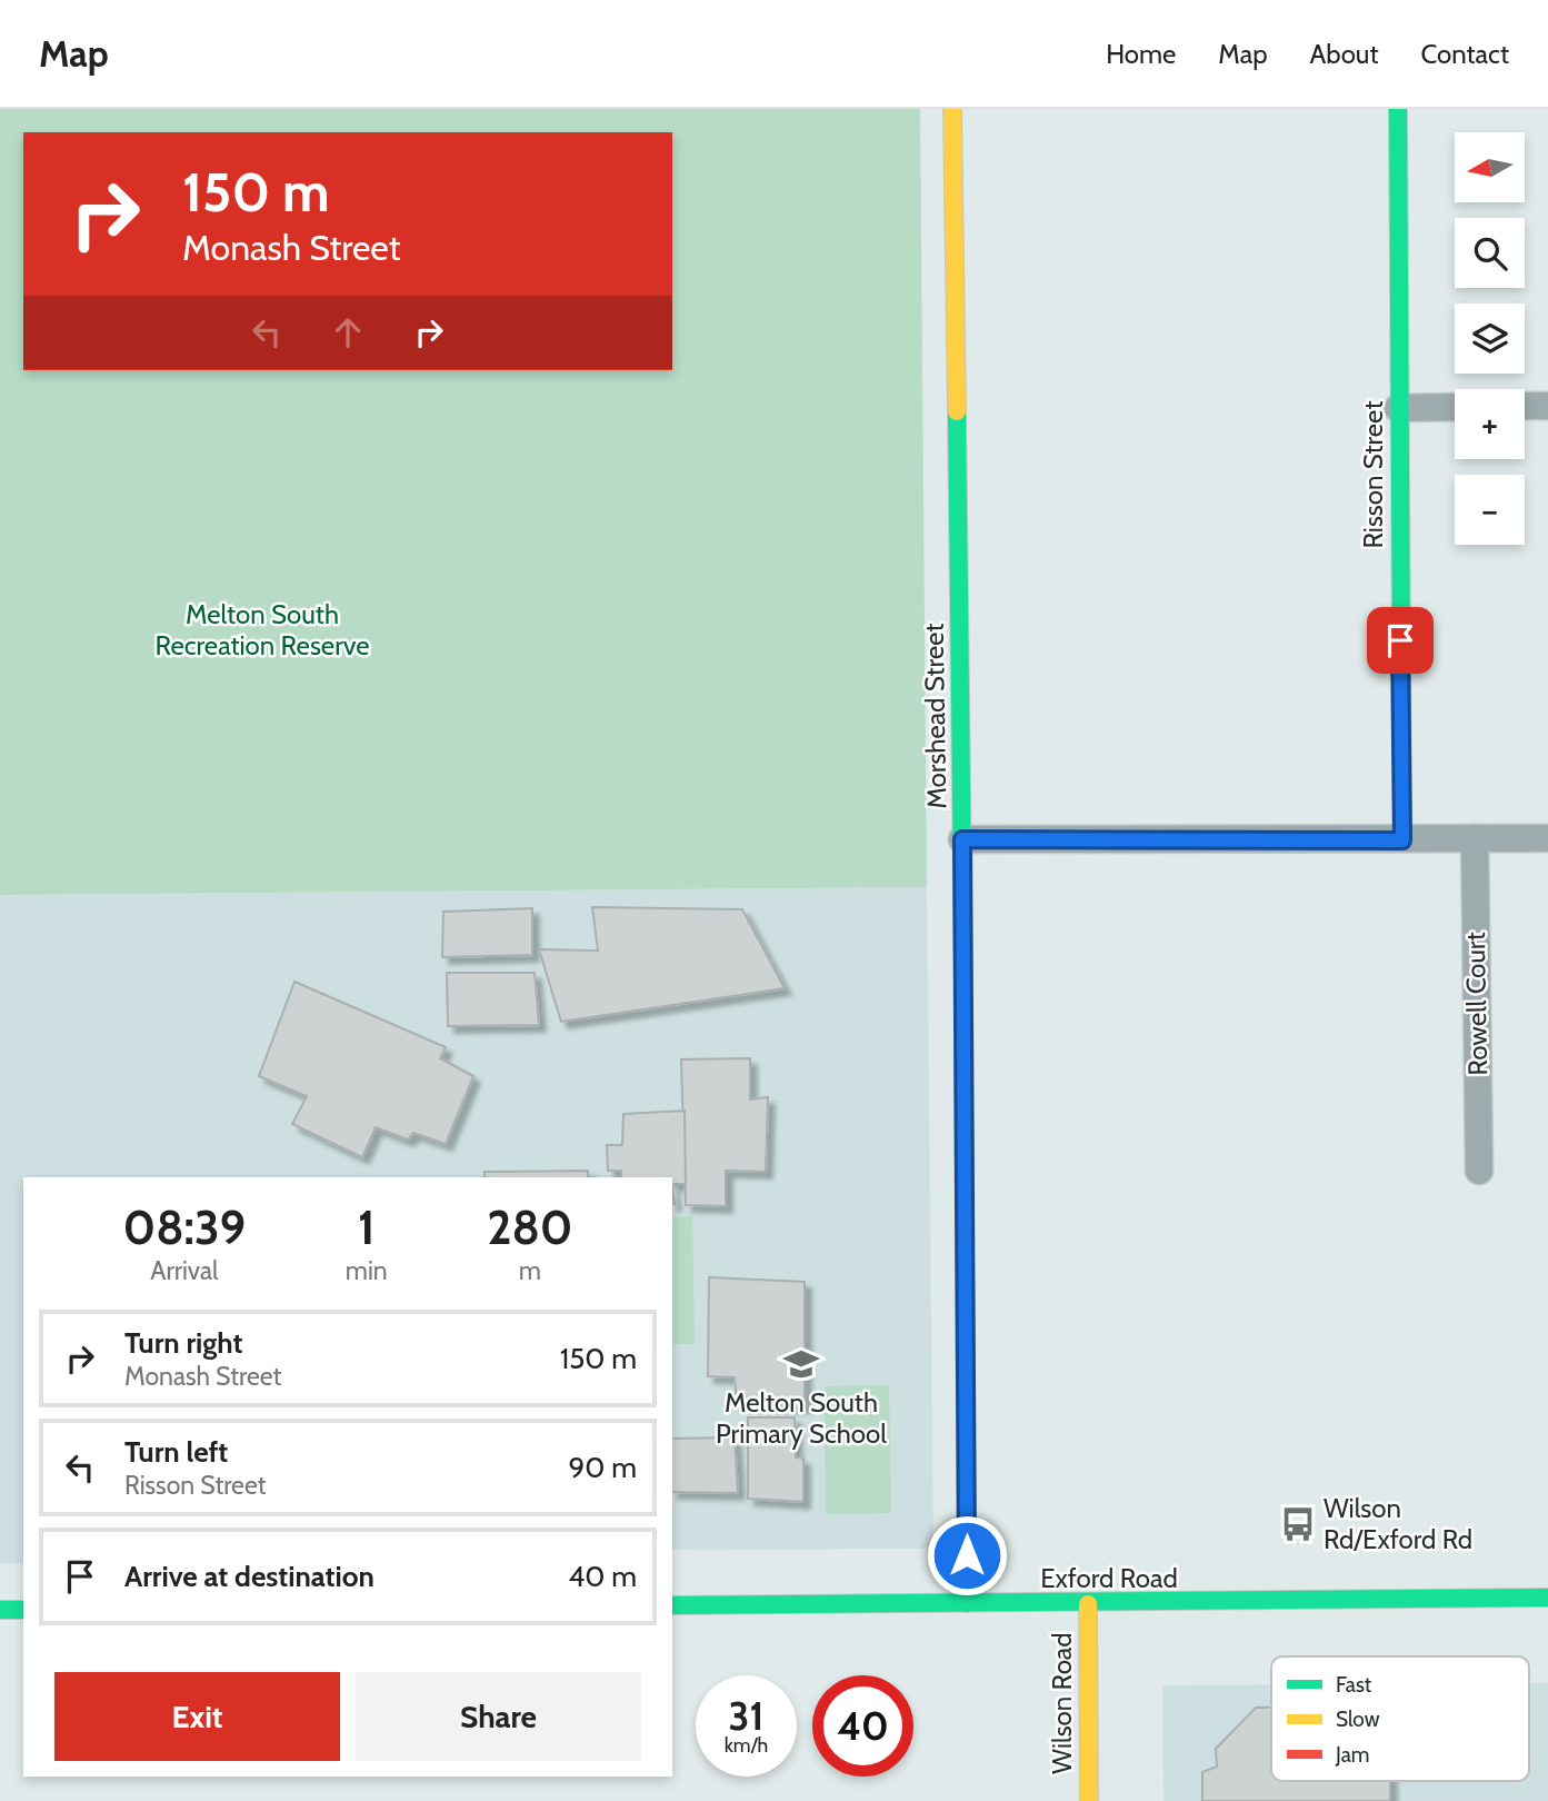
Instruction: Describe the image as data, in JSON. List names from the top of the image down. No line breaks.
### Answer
{"streets":{"street":["Risson Street","Morshead Street","Rowell Court","Exford Road","Wilson Road"]},"crossings":[["Morshead Street","Exford Road"],["Exford Road","Wilson Road"]],"parks":["Melton South Recreation Reserve"],"places":{"school or university":["Melton South Primary School"],"bus stop":["Wilson Rd/Exford Rd"]},"legend":["Fast","Slow","Jam"],"north":"left","page":{"header":"Map","nav":["Home","Map","About","Contact"],"map_buttons":["+","−"],"turn":["150 m","Monash Street"],"eta":["08:39","Arrival","1","min","280","m"],"list":[{"name":"Turn right","note":"Monash Street","value":"150 m"},{"name":"Turn left","note":"Risson Street","value":"90 m"},{"name":"Arrive at destination","value":"40 m"}],"buttons":["Exit","Share"],"speed":"31 km/h","limit":"40"}}
